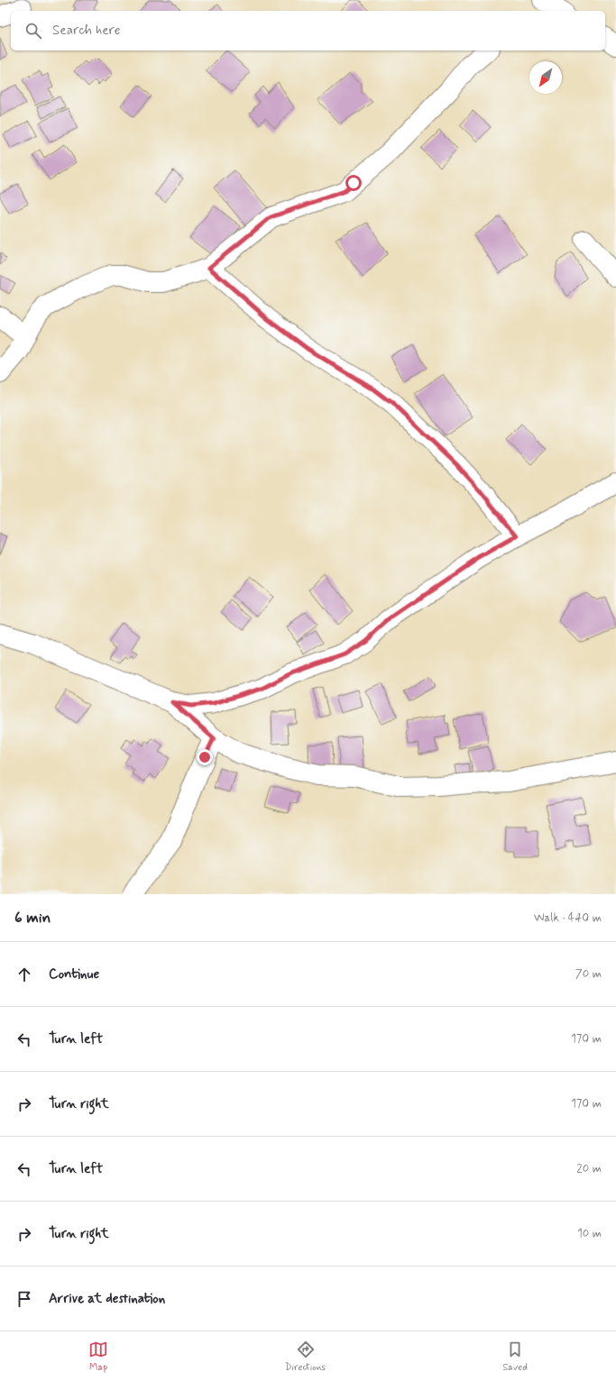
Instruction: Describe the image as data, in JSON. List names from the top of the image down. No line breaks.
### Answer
{"north":"bottom left","page":{"search":"Search here","heading":["6 min","Walk · 440 m"],"list":[["Continue","70 m"],["Turn left","170 m"],["Turn right","170 m"],["Turn left","20 m"],["Turn right","10 m"],"Arrive at destination"],"nav":["Map","Directions","Saved"]}}
